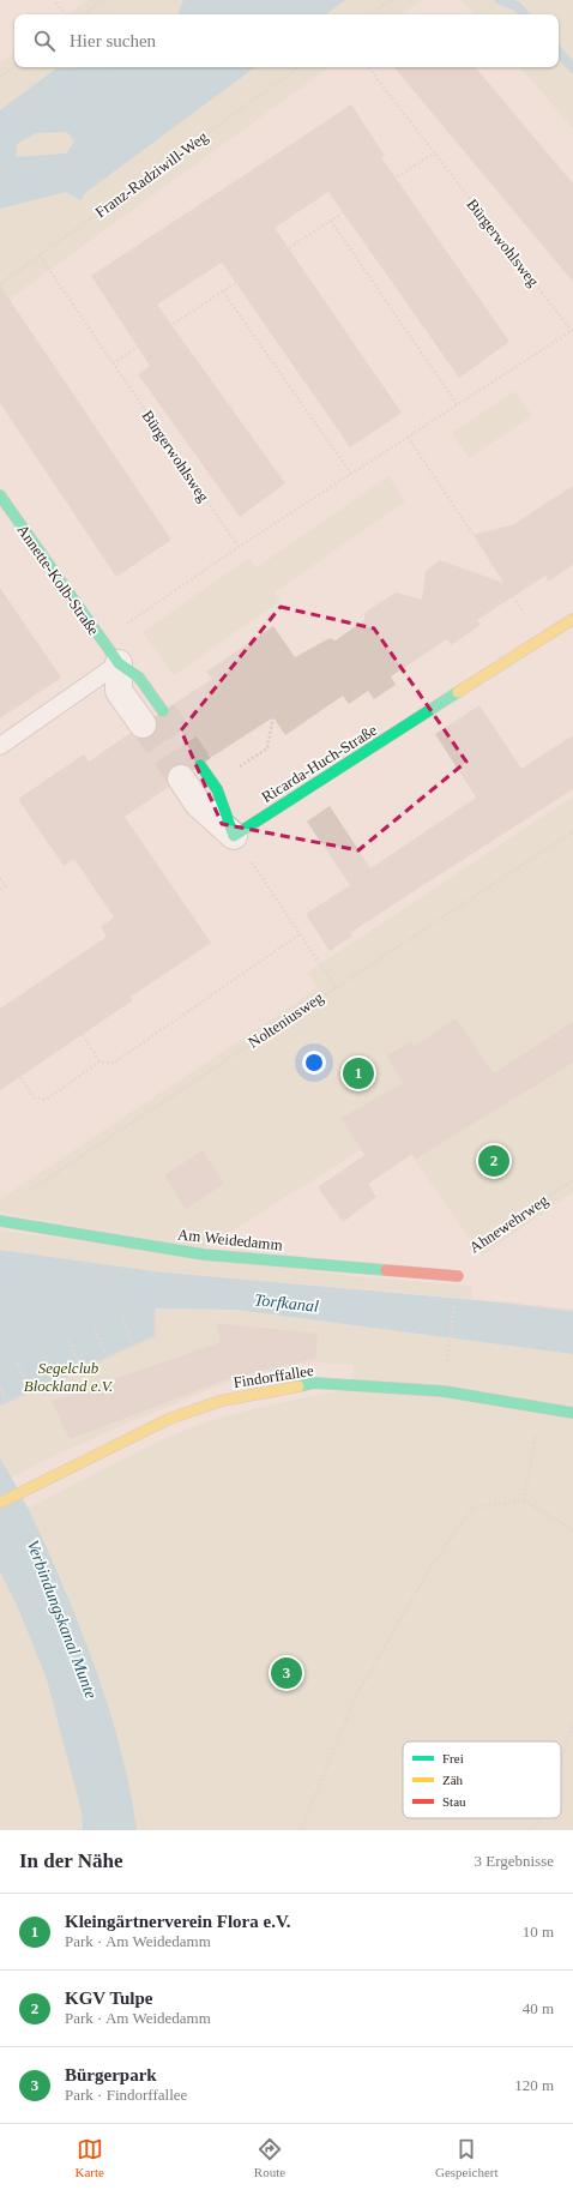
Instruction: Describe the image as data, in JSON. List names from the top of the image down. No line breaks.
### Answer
{"streets":{"street":["Annette-Kolb-Straße","Ricarda-Huch-Straße","Am Weidedamm","Findorffallee"],"path":["Franz-Radziwill-Weg","Bürgerwohlsweg","Nolteniusweg","Ahnewehrweg"]},"crossings":[["Franz-Radziwill-Weg","Bürgerwohlsweg"],["Bürgerwohlsweg","Annette-Kolb-Straße"],["Ahnewehrweg","Am Weidedamm"]],"water":["Torfkanal","Verbindungskanal Munte"],"parks":["Segelclub Blockland e.V."],"legend":["Frei","Zäh","Stau"],"page":{"search":"Hier suchen","pins":["1","2","3"],"heading":["In der Nähe","3 Ergebnisse"],"list":[{"mark":"1","name":"Kleingärtnerverein Flora e.V.","note":"Park · Am Weidedamm","value":"10 m"},{"mark":"2","name":"KGV Tulpe","note":"Park · Am Weidedamm","value":"40 m"},{"mark":"3","name":"Bürgerpark","note":"Park · Findorffallee","value":"120 m"}],"nav":["Karte","Route","Gespeichert"]}}
